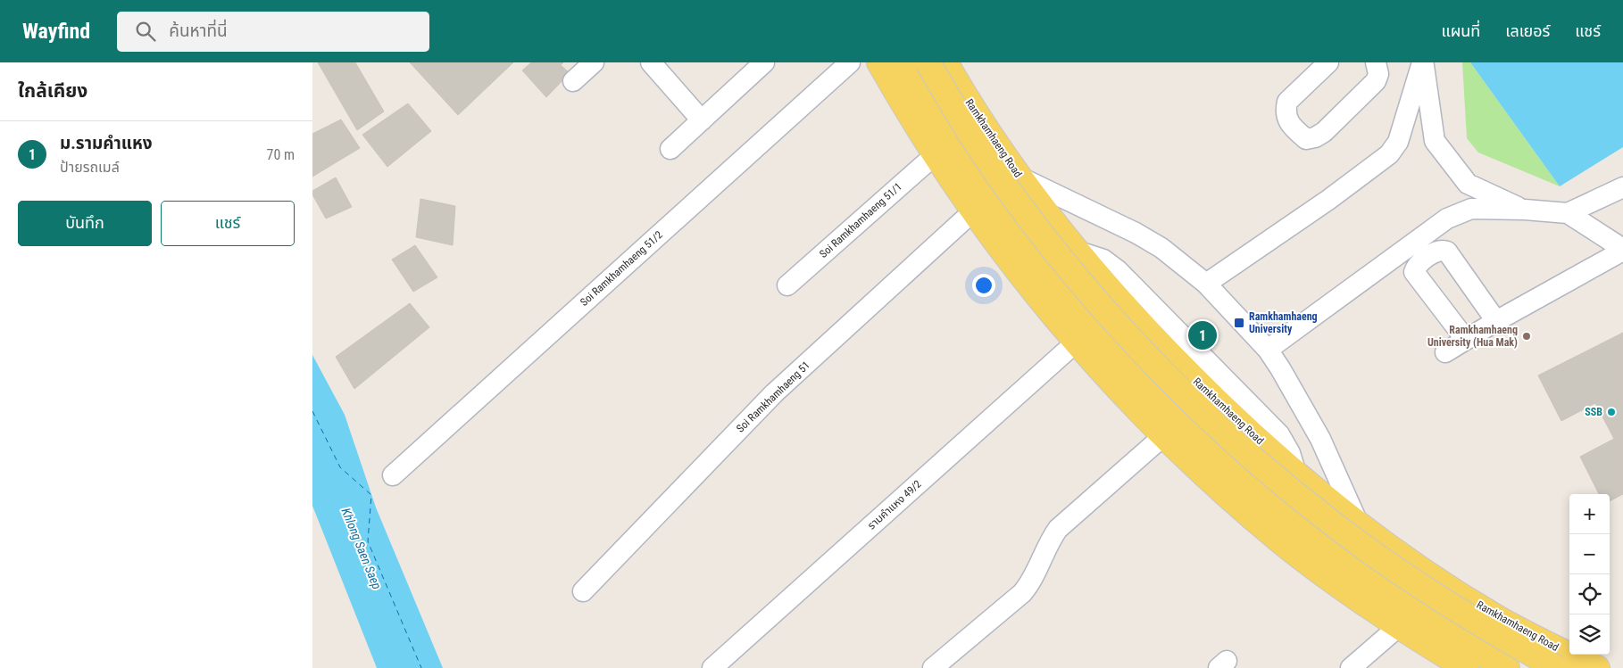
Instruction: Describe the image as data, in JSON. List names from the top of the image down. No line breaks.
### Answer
{"streets":{"main road":["Ramkhamhaeng Road"],"street":["Soi Ramkhamhaeng 51/1","Soi Ramkhamhaeng 51/2","Soi Ramkhamhaeng 51","รามคำแหง 49/2"]},"water":["Khlong Saen Saep"],"places":{"transit":["Ramkhamhaeng University"],"other":["Ramkhamhaeng University (Hua Mak)","SSB"]},"page":{"header":"Wayfind","search":"ค้นหาที่นี่","nav":["แผนที่","เลเยอร์","แชร์"],"heading":"ใกล้เคียง","list":[{"mark":"1","name":"ม.รามคำแหง","note":"ป้ายรถเมล์","value":"70 m"}],"buttons":["บันทึก","แชร์"],"pins":"1","map_buttons":["+","−"]}}
